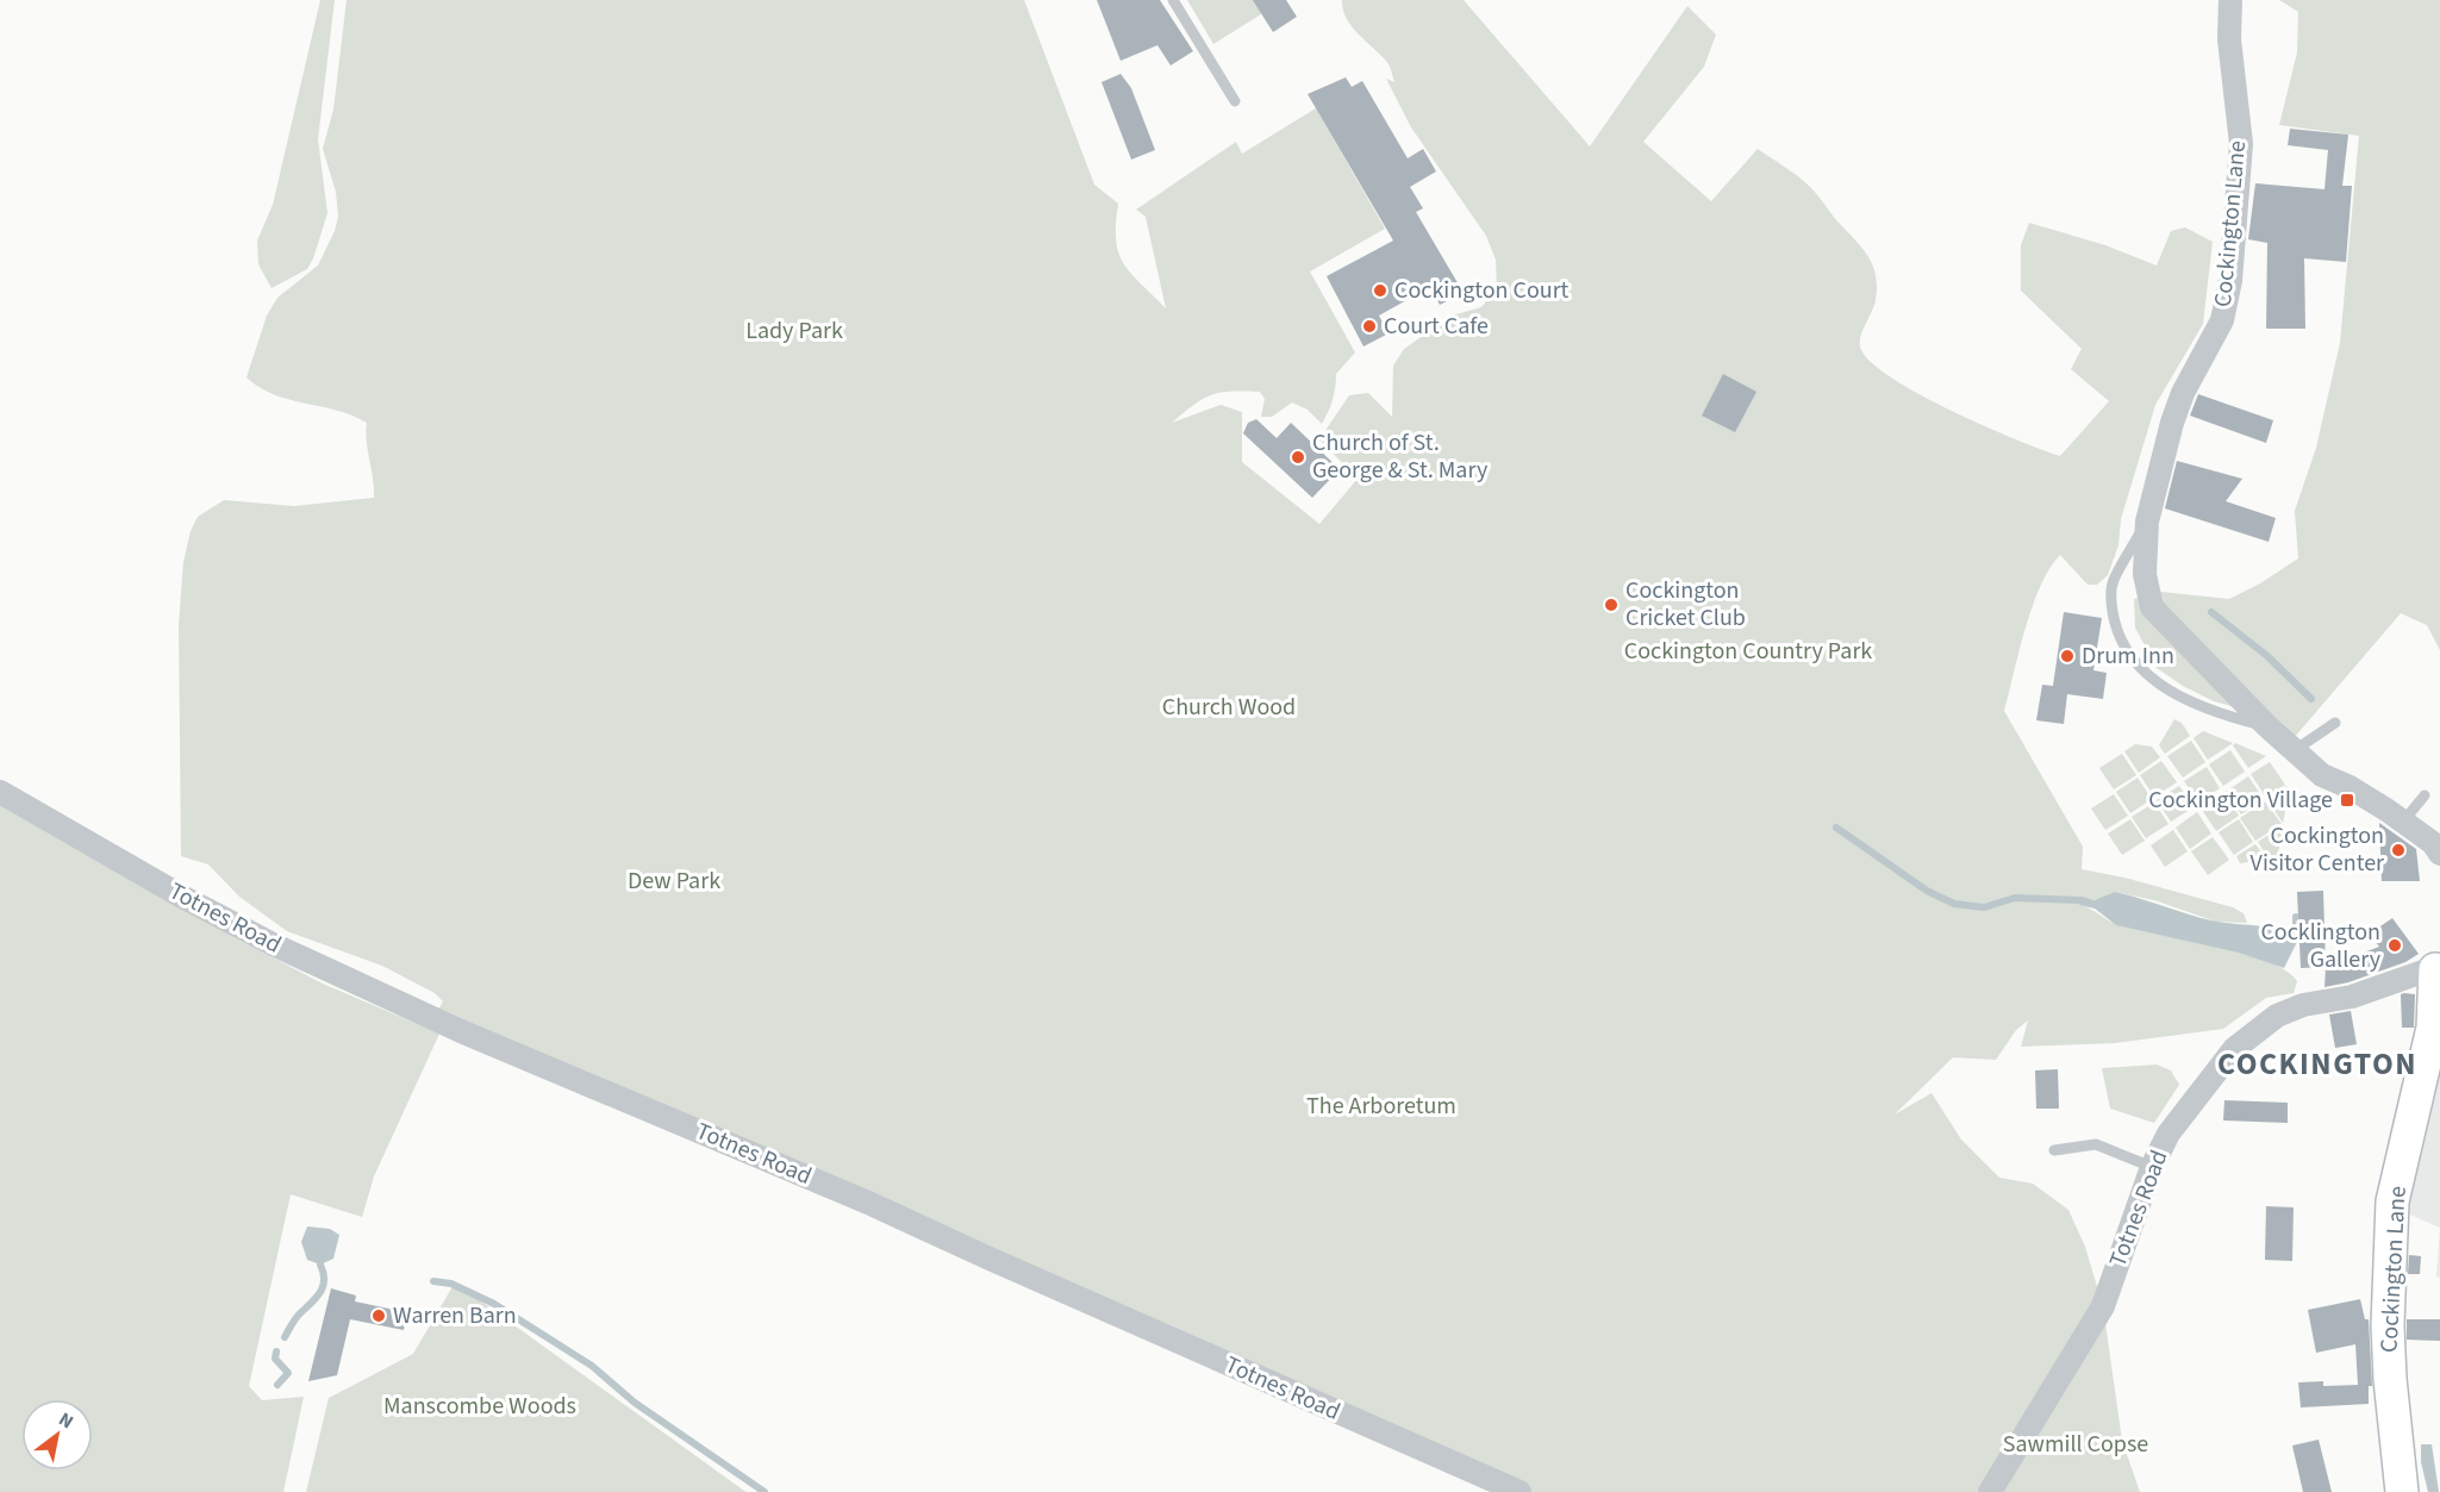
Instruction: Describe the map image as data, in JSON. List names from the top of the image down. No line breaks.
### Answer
{"streets":{"street":["Cockington Lane","Totnes Road"]},"crossings":[["Cockington Lane","Totnes Road"]],"districts":["COCKINGTON"],"parks":["Lady Park","Cockington Country Park","Church Wood","Dew Park","The Arboretum","Manscombe Woods","Sawmill Copse"],"places":{"other":["Cockington Court","Court Cafe","Church of St. George & St. Mary","Cockington Cricket Club","Drum Inn","Cockington Visitor Center","Cocklington Gallery","Warren Barn"],"transit":["Cockington Village"]},"north":"top right"}
